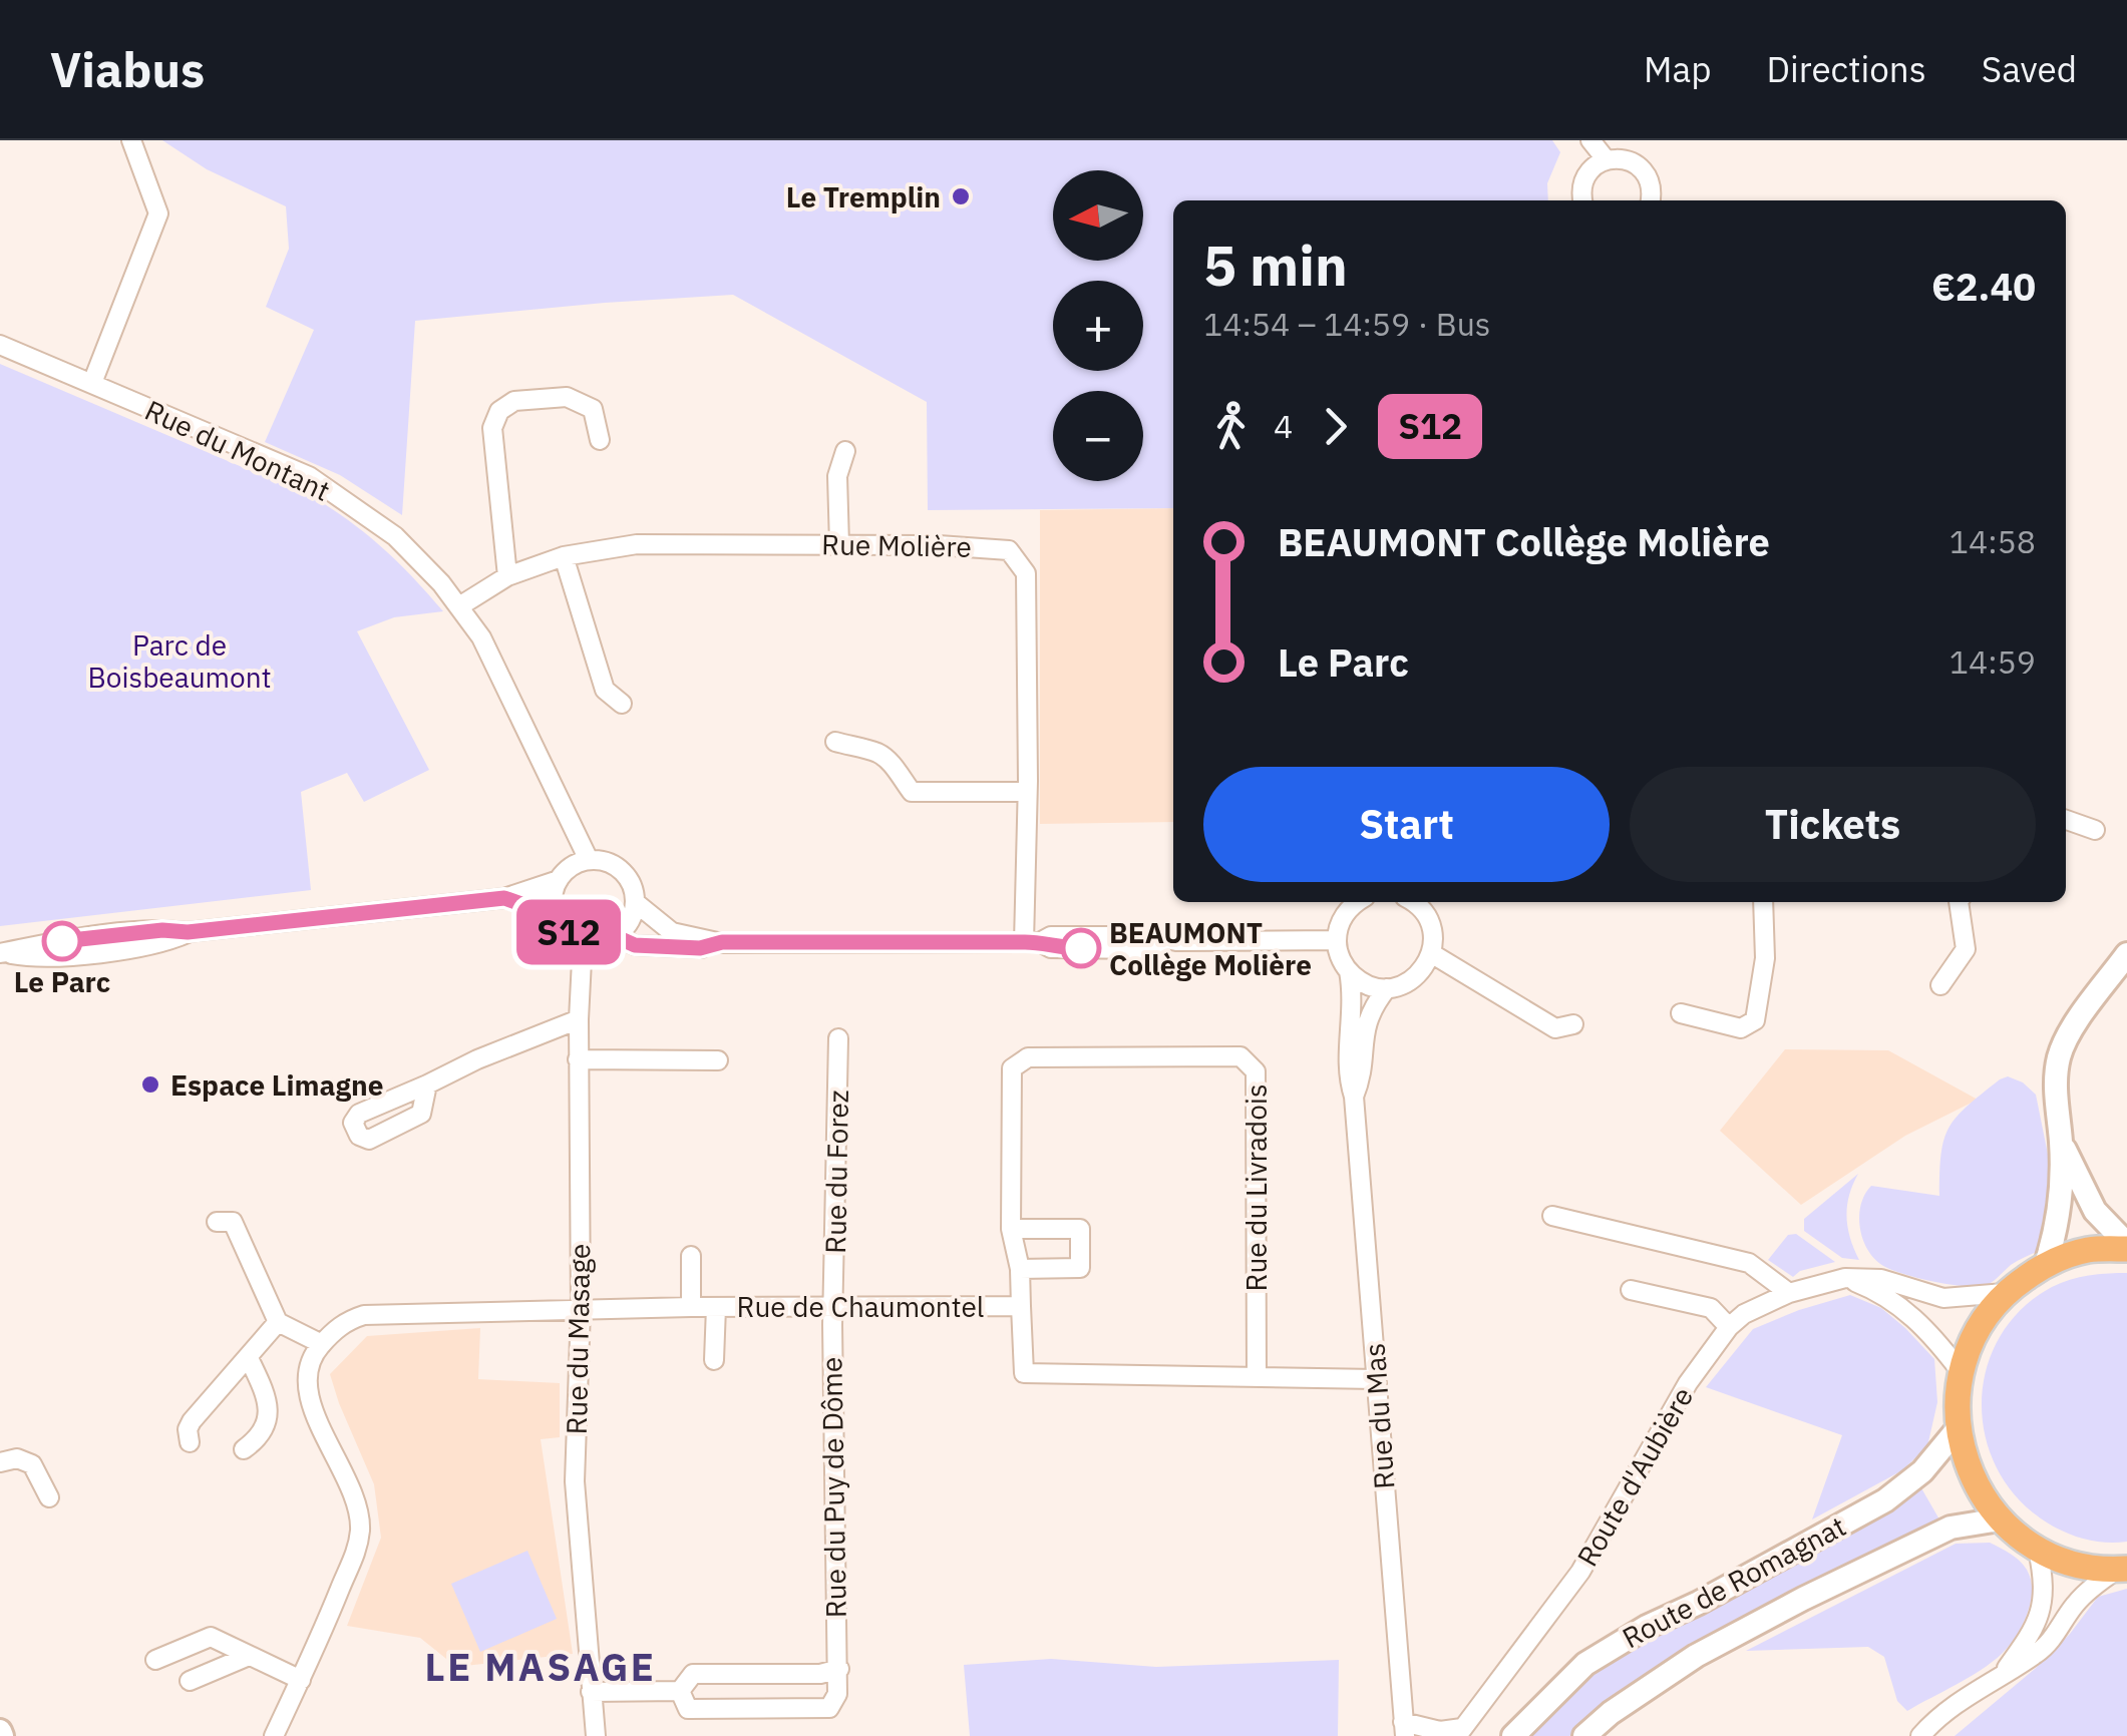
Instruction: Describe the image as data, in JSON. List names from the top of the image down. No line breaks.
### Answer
{"streets":{"main road":["Route de Romagnat"],"street":["Rue du Montant","Rue Molière","Rue du Forez","Rue du Livradois","Rue de Chaumontel","Rue du Masage","Rue du Mas","Route d'Aubière","Rue du Puy de Dôme"]},"crossings":[["Rue du Montant","Rue Molière"],["Rue du Montant","Rue du Masage"],["Rue du Forez","Rue de Chaumontel"],["Rue du Forez","Rue du Puy de Dôme"],["Rue du Livradois","Rue de Chaumontel"],["Rue de Chaumontel","Rue du Masage"],["Rue de Chaumontel","Rue du Mas"],["Rue de Chaumontel","Rue du Puy de Dôme"],["Rue du Masage","Rue du Puy de Dôme"],["Rue du Mas","Route d'Aubière"]],"districts":["LE MASAGE"],"parks":["Parc de Boisbeaumont"],"places":["Le Tremplin","Le Parc","BEAUMONT Collège Molière","Espace Limagne"],"lines":["bus line S12"],"north":"left","page":{"header":"Viabus","nav":["Map","Directions","Saved"],"on_map":"S12","map_buttons":["+","−"],"heading":["5 min","14:54 – 14:59 · Bus","€2.40"],"legs":["4","S12"],"list":[{"name":"BEAUMONT Collège Molière","value":"14:58"},{"name":"Le Parc","value":"14:59"}],"buttons":["Start","Tickets"]}}
